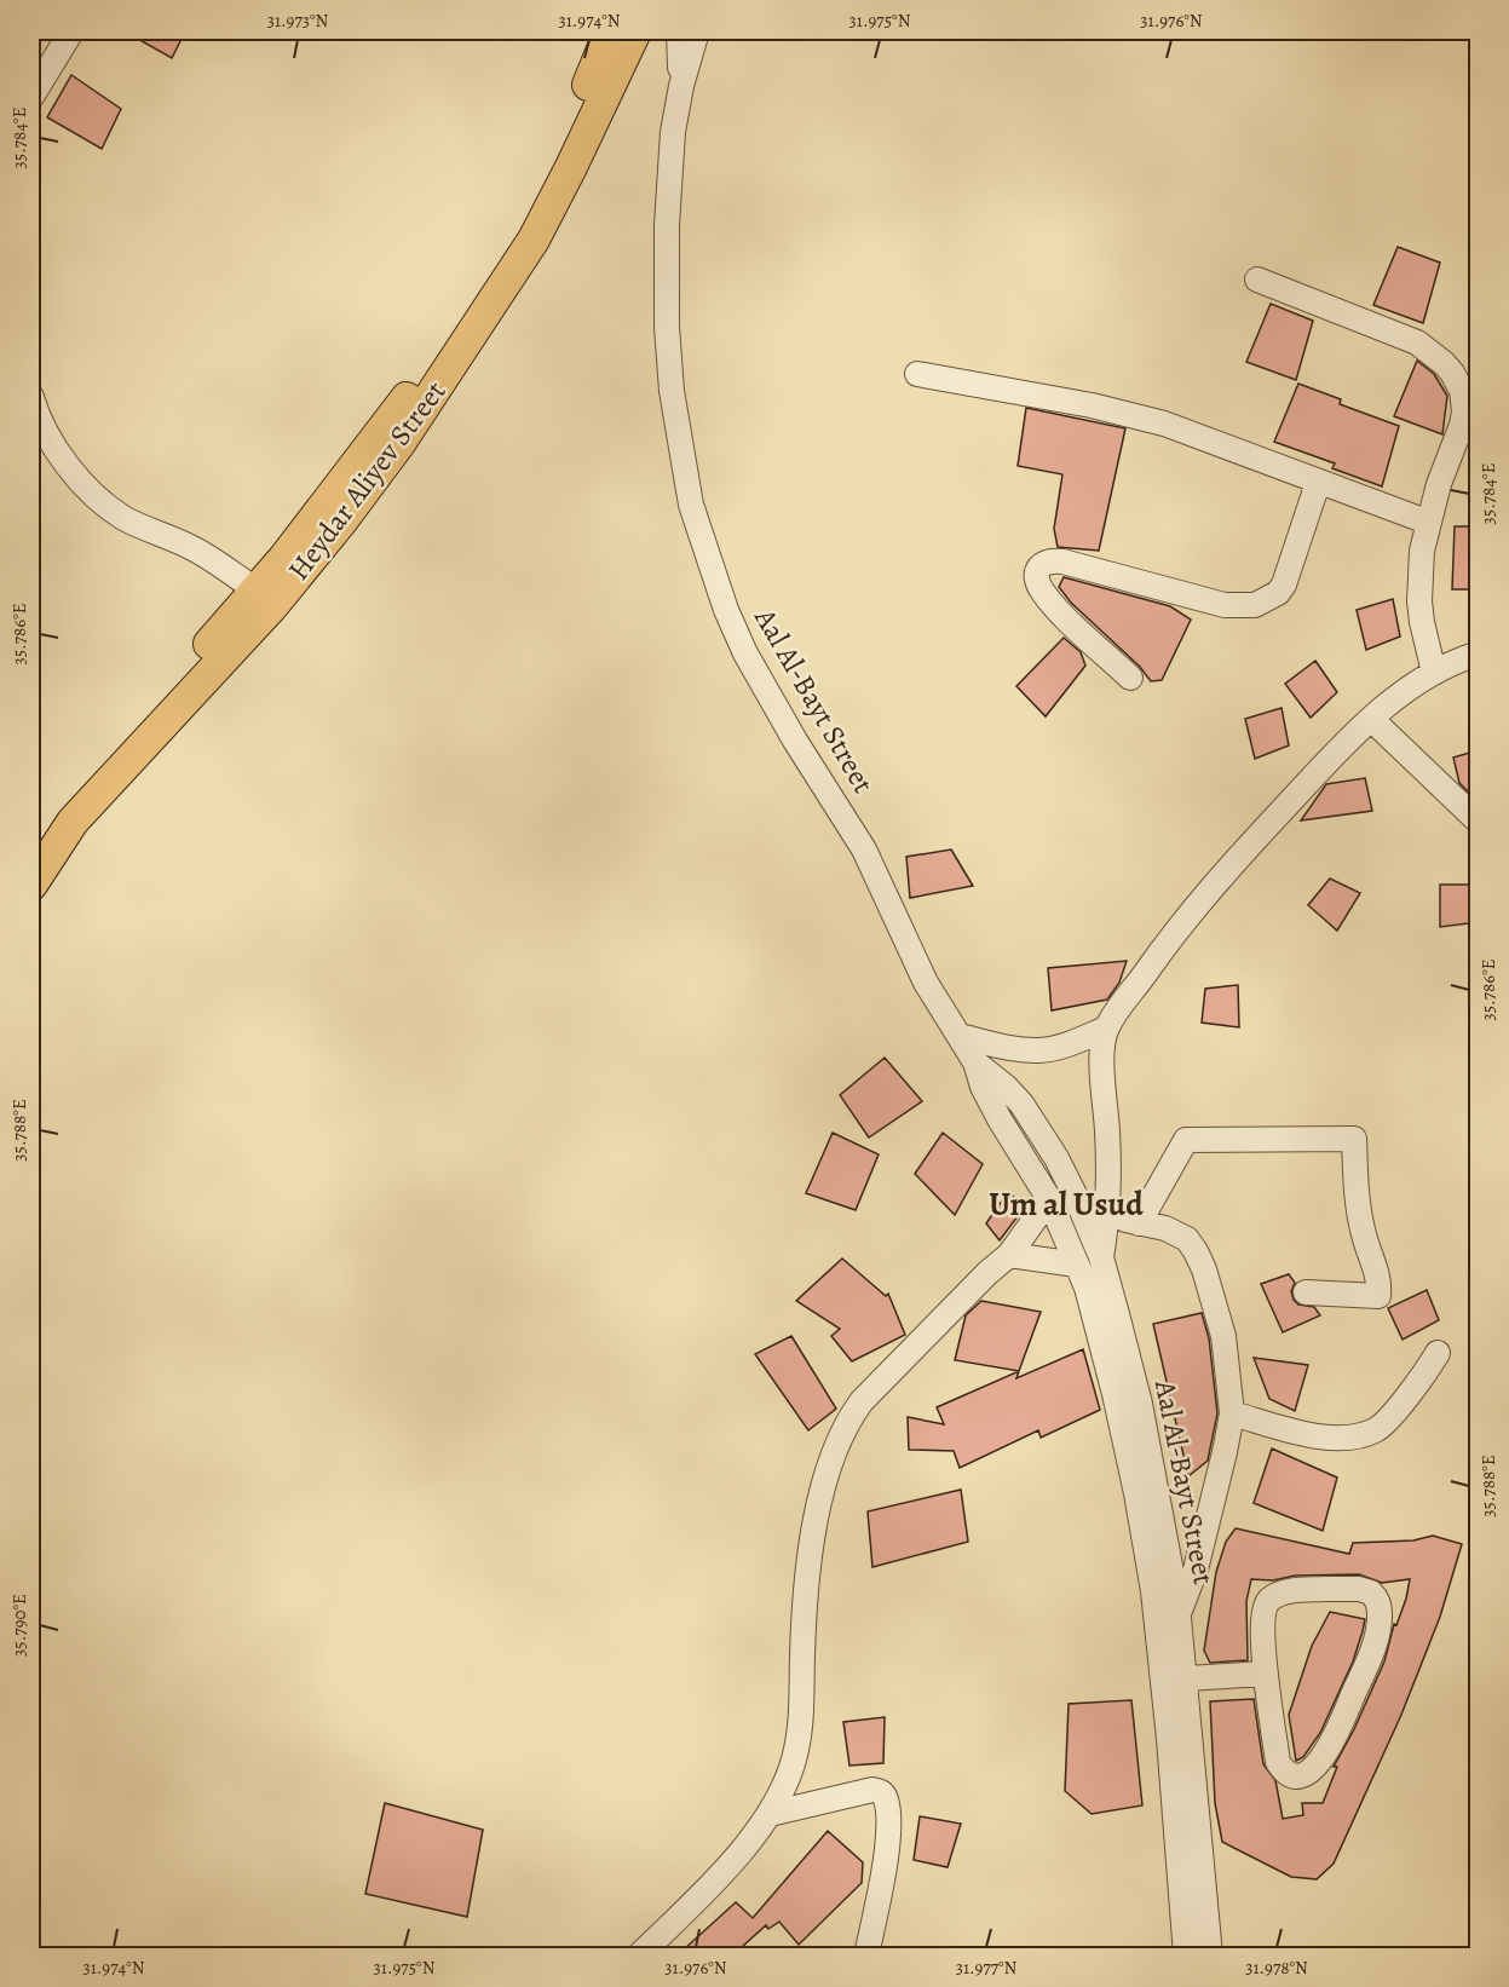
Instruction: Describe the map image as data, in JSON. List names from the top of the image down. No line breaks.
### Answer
{"streets":{"main road":["Heydar Aliyev Street"],"street":["Aal Al-Bayt Street"]},"districts":["Um al Usud"],"coordinates":["31.973°N","31.974°N","31.975°N","31.976°N","35.784°E","35.786°E","35.788°E","35.790°E","31.977°N","31.978°N"]}
